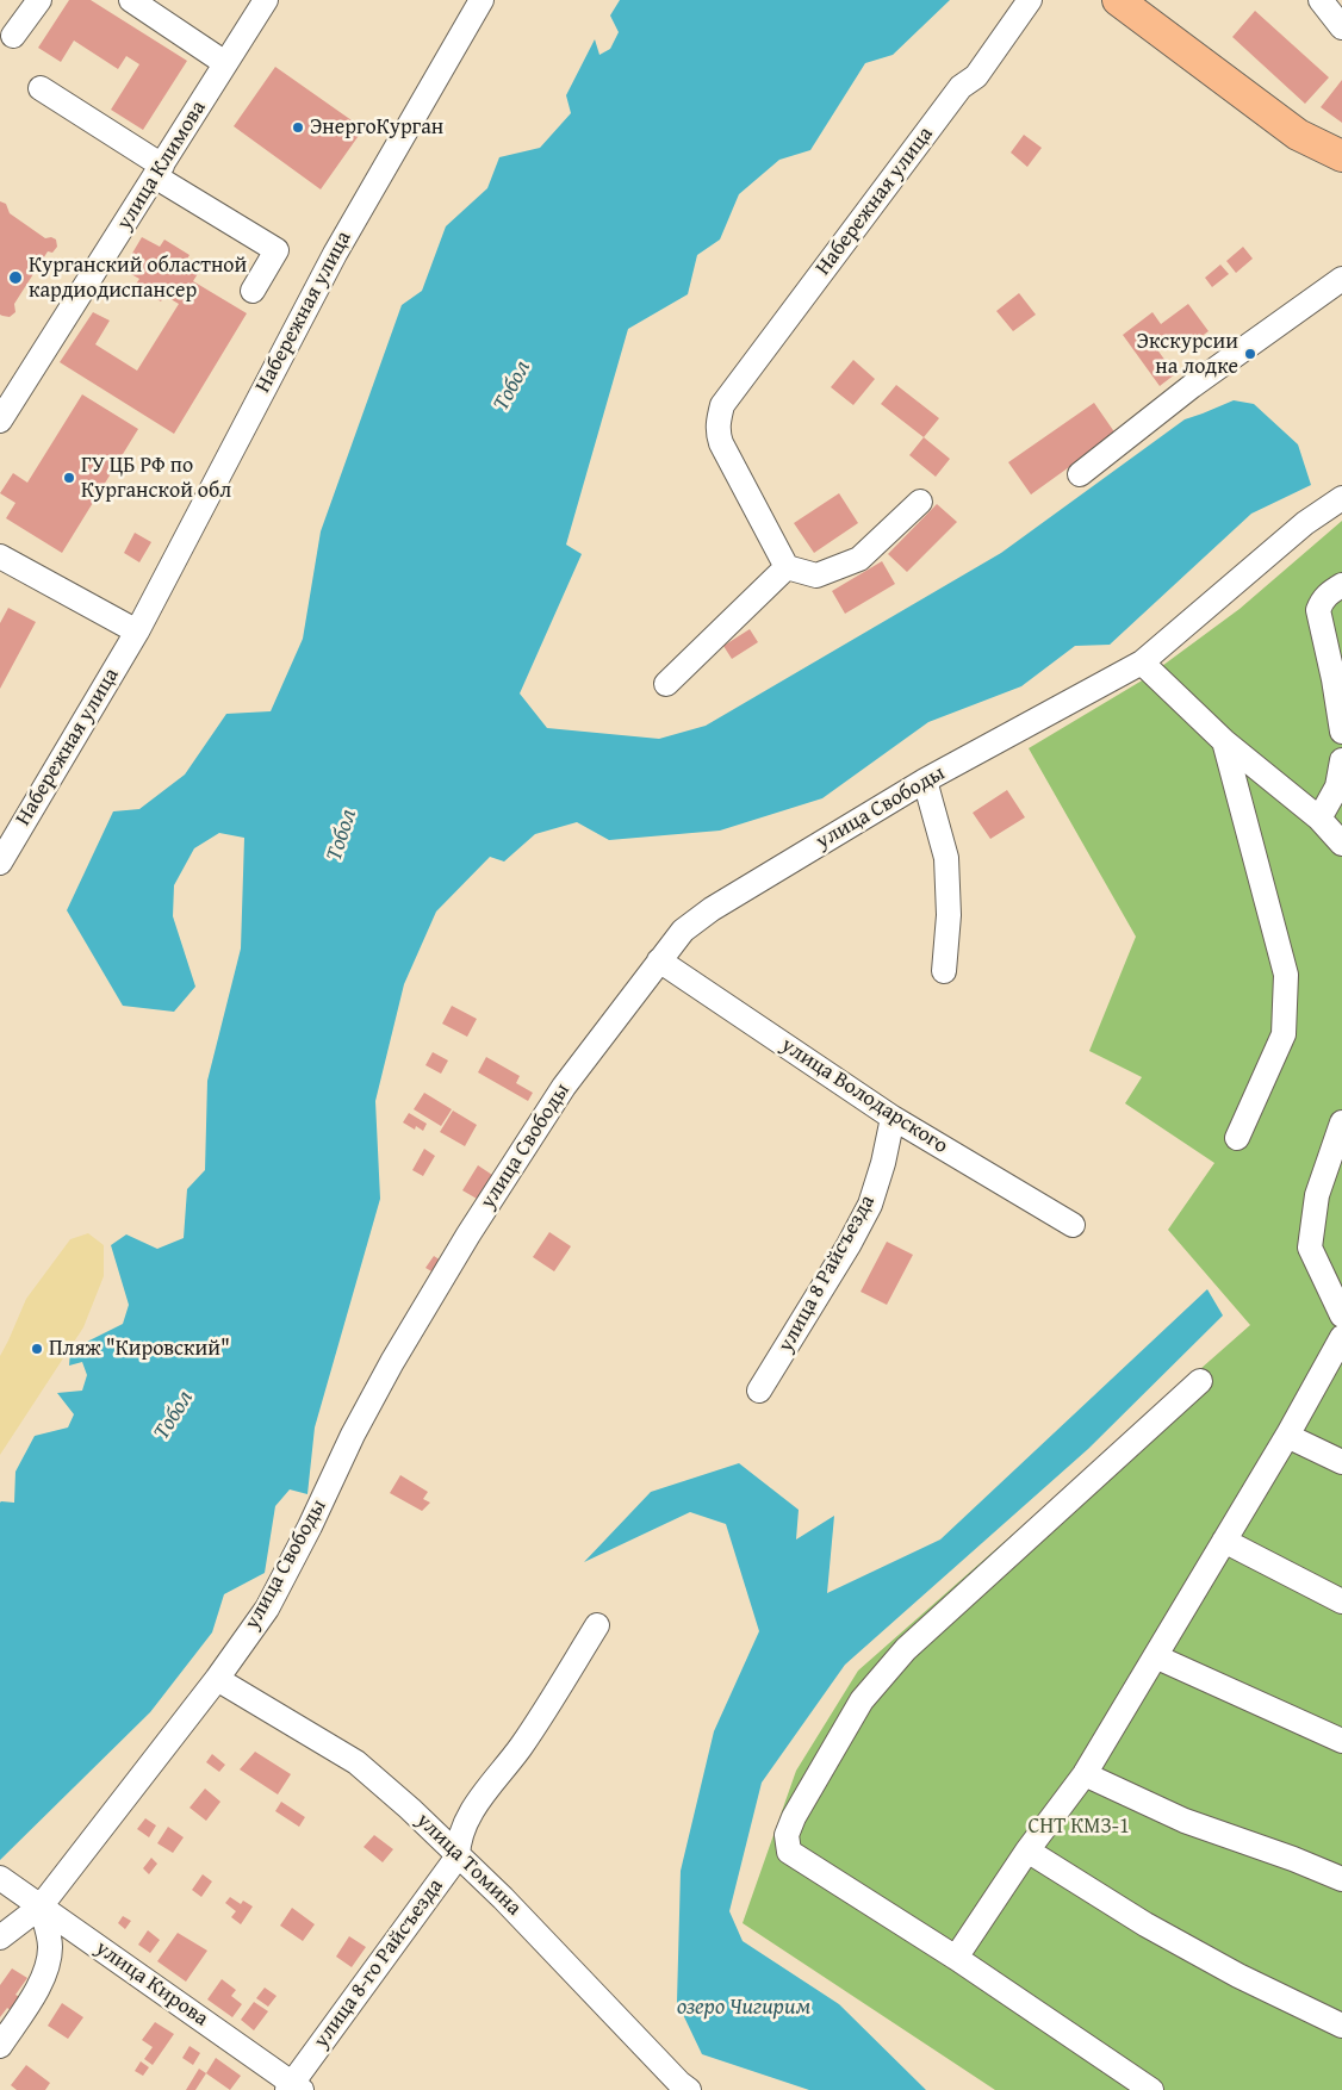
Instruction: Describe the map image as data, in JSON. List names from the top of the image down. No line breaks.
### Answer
{"streets":{"street":["улица Климова","Набережная улица","улица Свободы","улица Володарского","улица 8 Райсъезда","улица Томина","улица 8-го Райсъезда","улица Кирова"]},"crossings":[["улица Свободы","улица Володарского"],["улица Свободы","улица Томина"],["улица Свободы","улица Кирова"],["улица Володарского","улица 8 Райсъезда"],["улица Томина","улица 8-го Райсъезда"],["улица 8-го Райсъезда","улица Кирова"]],"water":["Тобол","озеро Чигирим"],"parks":["СНТ КМЗ-1"],"places":["ЭнергоКурган","Курганский областной кардиодиспансер","Экскурсии на лодке","ГУ ЦБ РФ по Курганской обл","Пляж \"Кировский\""]}
